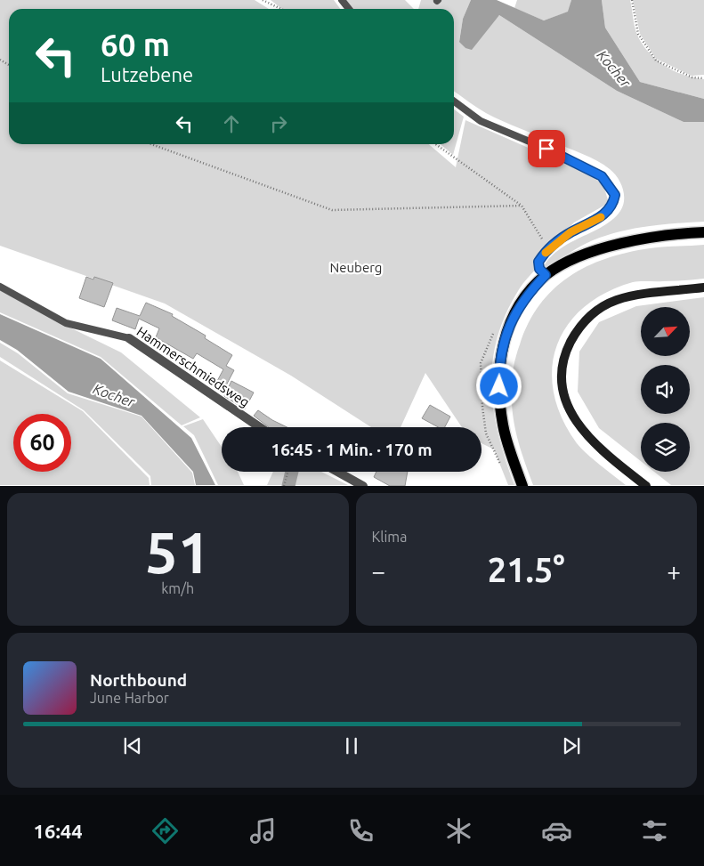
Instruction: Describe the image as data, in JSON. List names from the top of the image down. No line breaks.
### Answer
{"streets":{"street":["Hammerschmiedsweg"]},"water":["Kocher"],"parks":["Neuberg"],"north":"top right","page":{"turn":["60 m","Lutzebene"],"limit":"60","trip":"16:45 · 1 Min. · 170 m","tile":[["51","km/h"],"Klima"],"heat":["−","21.5°","+"],"song":["Northbound","June Harbor"],"tabs":"16:44"}}
